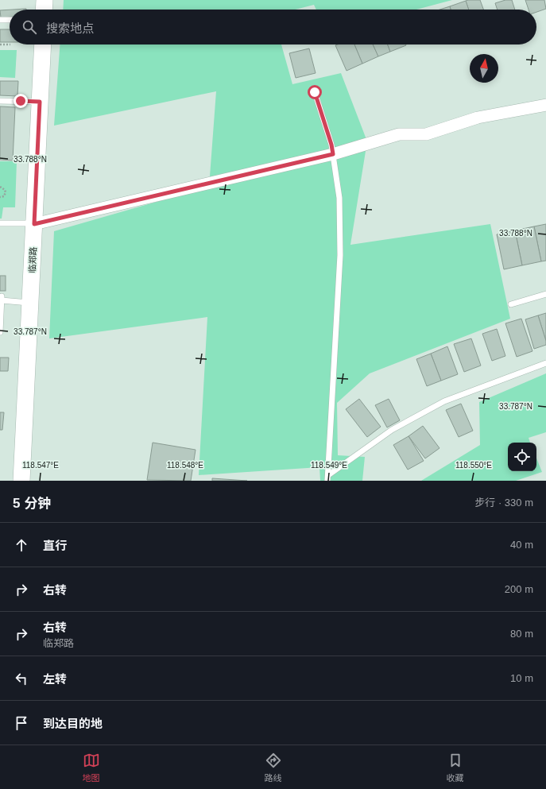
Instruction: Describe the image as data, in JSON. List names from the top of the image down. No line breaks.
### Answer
{"streets":{"main road":["临郑路"]},"north":"top","page":{"search":"搜索地点","heading":["5 分钟","步行 · 330 m"],"list":[["直行","40 m"],["右转","200 m"],["右转","临郑路","80 m"],["左转","10 m"],"到达目的地"],"nav":["地图","路线","收藏"]},"coordinates":["33.788°N","33.787°N","118.547°E","118.548°E","118.549°E","118.550°E"]}
